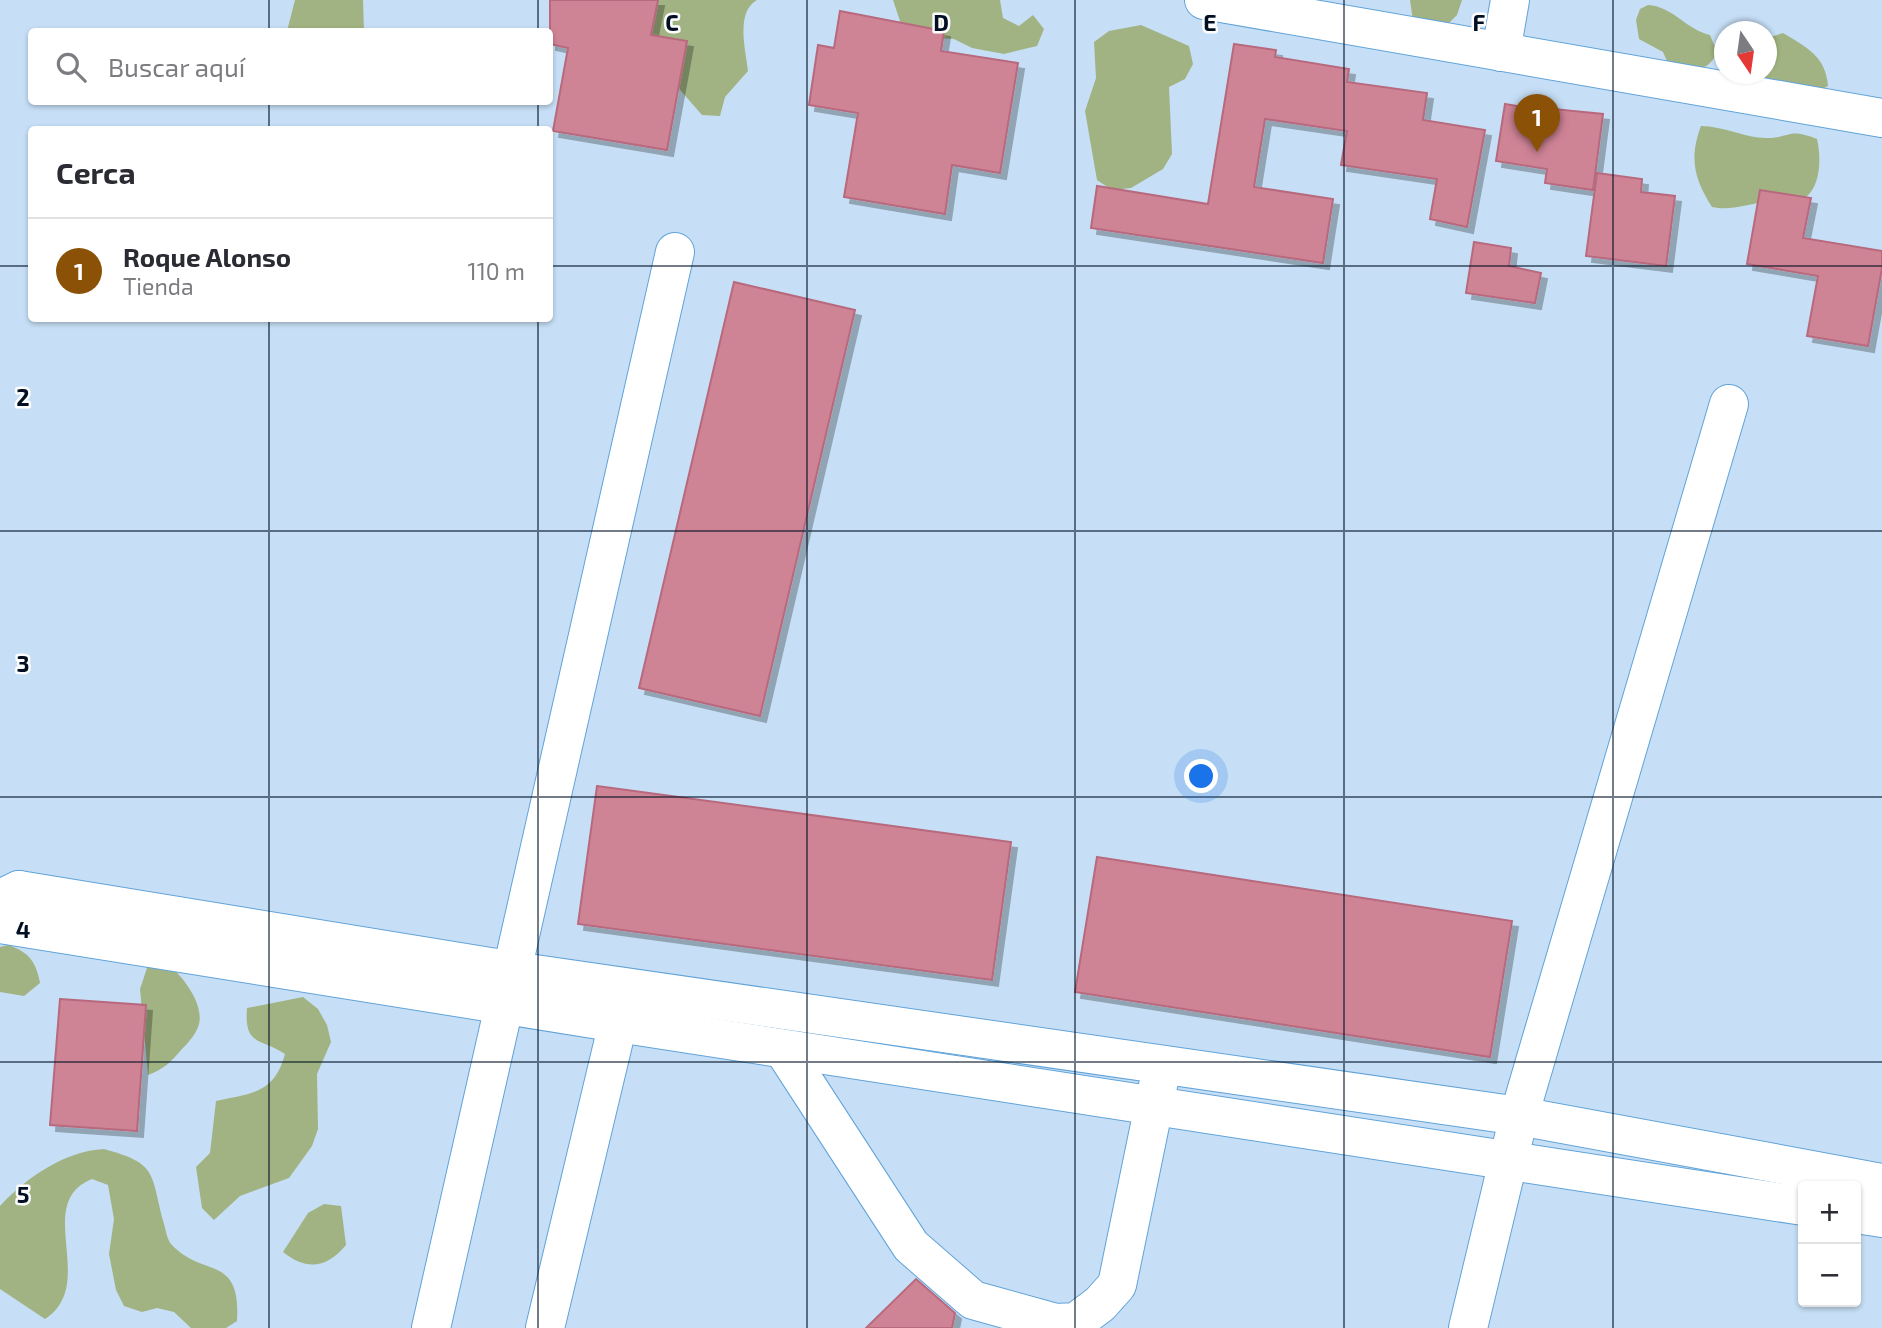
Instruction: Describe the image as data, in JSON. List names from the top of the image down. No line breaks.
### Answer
{"north":"bottom","page":{"search":"Buscar aquí","pins":"1","heading":"Cerca","list":[{"mark":"1","name":"Roque Alonso","note":"Tienda","value":"110 m"}],"map_buttons":["+","−"]},"grid":{"columns":["C","D","E","F"],"rows":["2","3","4","5"]}}
